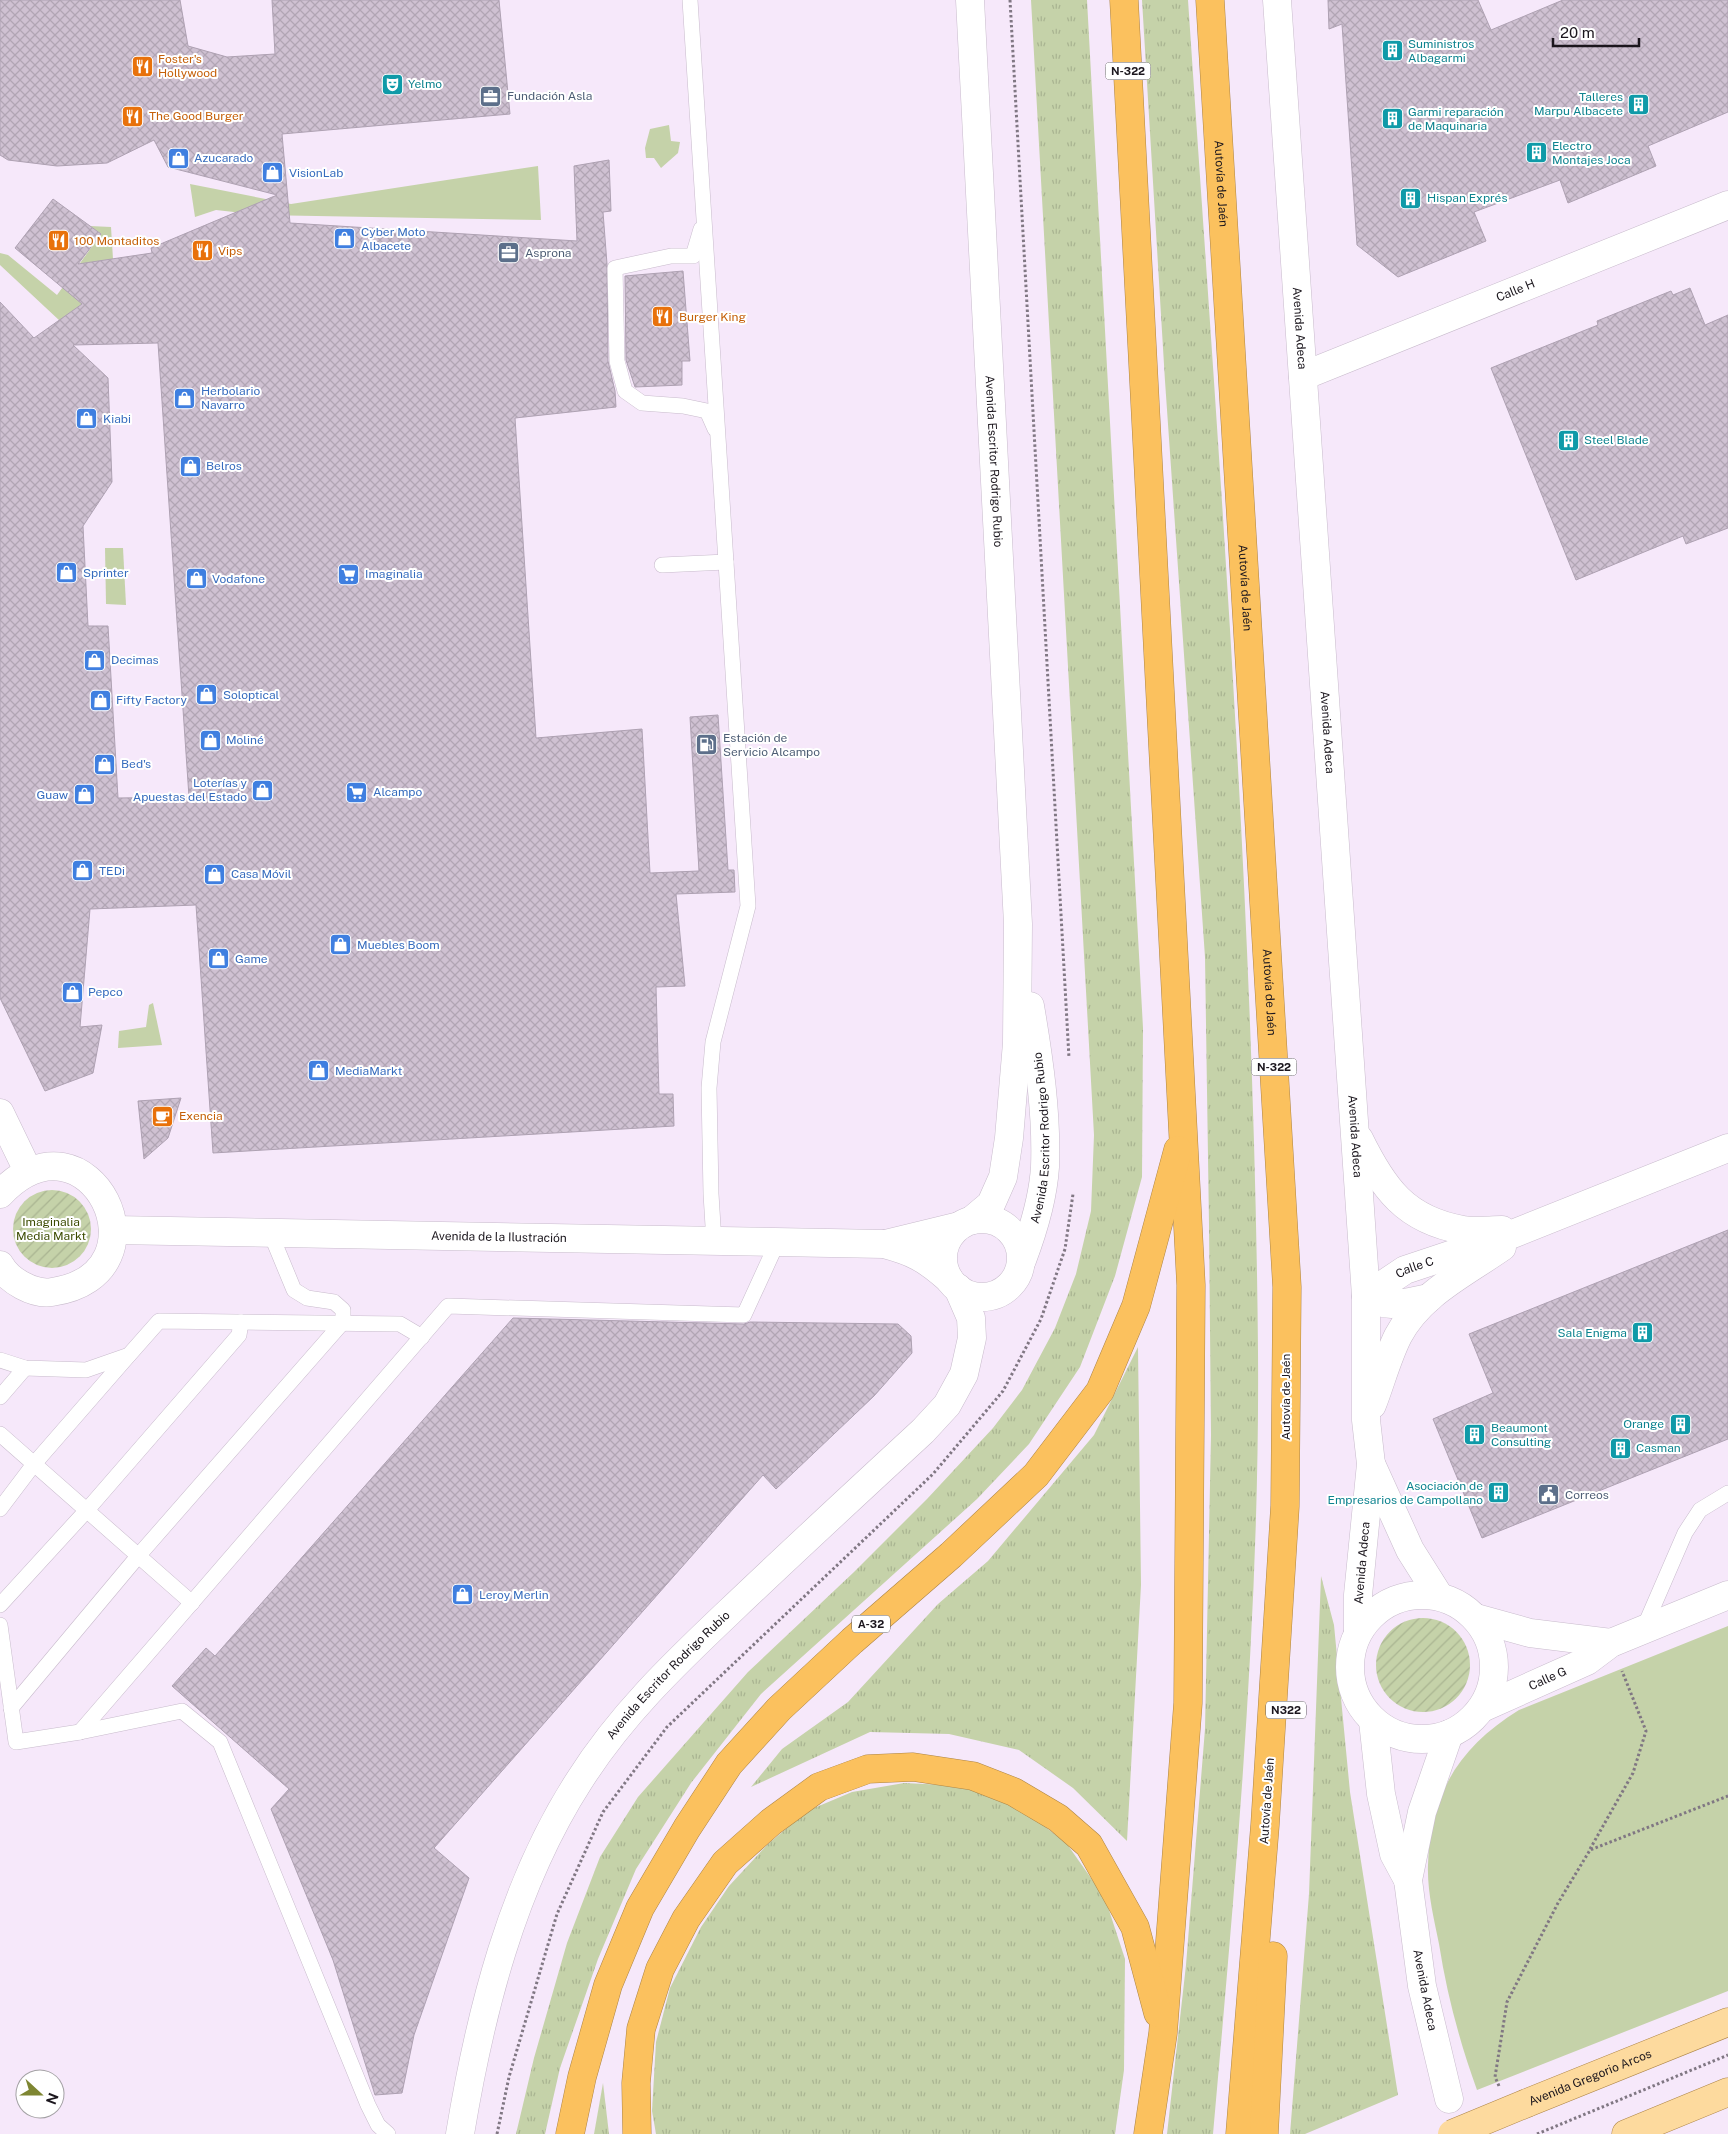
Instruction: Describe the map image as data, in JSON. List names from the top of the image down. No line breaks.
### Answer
{"streets":{"highway":["N-322","Autovía de Jaén","A-32","N322"],"main road":["Avenida Gregorio Arcos"],"street":["Calle H","Avenida Adeca","Avenida Escritor Rodrigo Rubio","Avenida de la Ilustración","Calle C","Calle G"]},"crossings":[["N-322","A-32"],["Autovía de Jaén","N322"],["Calle H","Avenida Adeca"],["Avenida Adeca","Calle C"],["Avenida Adeca","Calle G"],["Avenida Escritor Rodrigo Rubio","Avenida de la Ilustración"]],"parks":["Imaginalia Media Markt"],"places":{"building":["Suministros Albagarmi","Talleres Marpu Albacete","Garmi reparación de Maquinaria","Electro Montajes Joca","Hispan Exprés","Steel Blade","Sala Enigma","Orange","Beaumont Consulting","Casman","Asociación de Empresarios de Campollano"],"restaurant":["Foster's Hollywood","The Good Burger","100 Montaditos","Vips","Burger King"],"theatre":["Yelmo"],"office":["Fundación Asla","Asprona"],"shop":["Azucarado","VisionLab","Cyber Moto Albacete","Herbolario Navarro","Kiabi","Belros","Sprinter","Vodafone","Decimas","Soloptical","Fifty Factory","Moliné","Bed's","Loterías y Apuestas del Estado","Guaw","TEDi","Casa Móvil","Muebles Boom","Game","Pepco","MediaMarkt","Leroy Merlin"],"supermarket":["Imaginalia","Alcampo"],"fuel station":["Estación de Servicio Alcampo"],"cafe":["Exencia"],"public building":["Correos"]},"scale_bar":"20 m","north":"right"}
